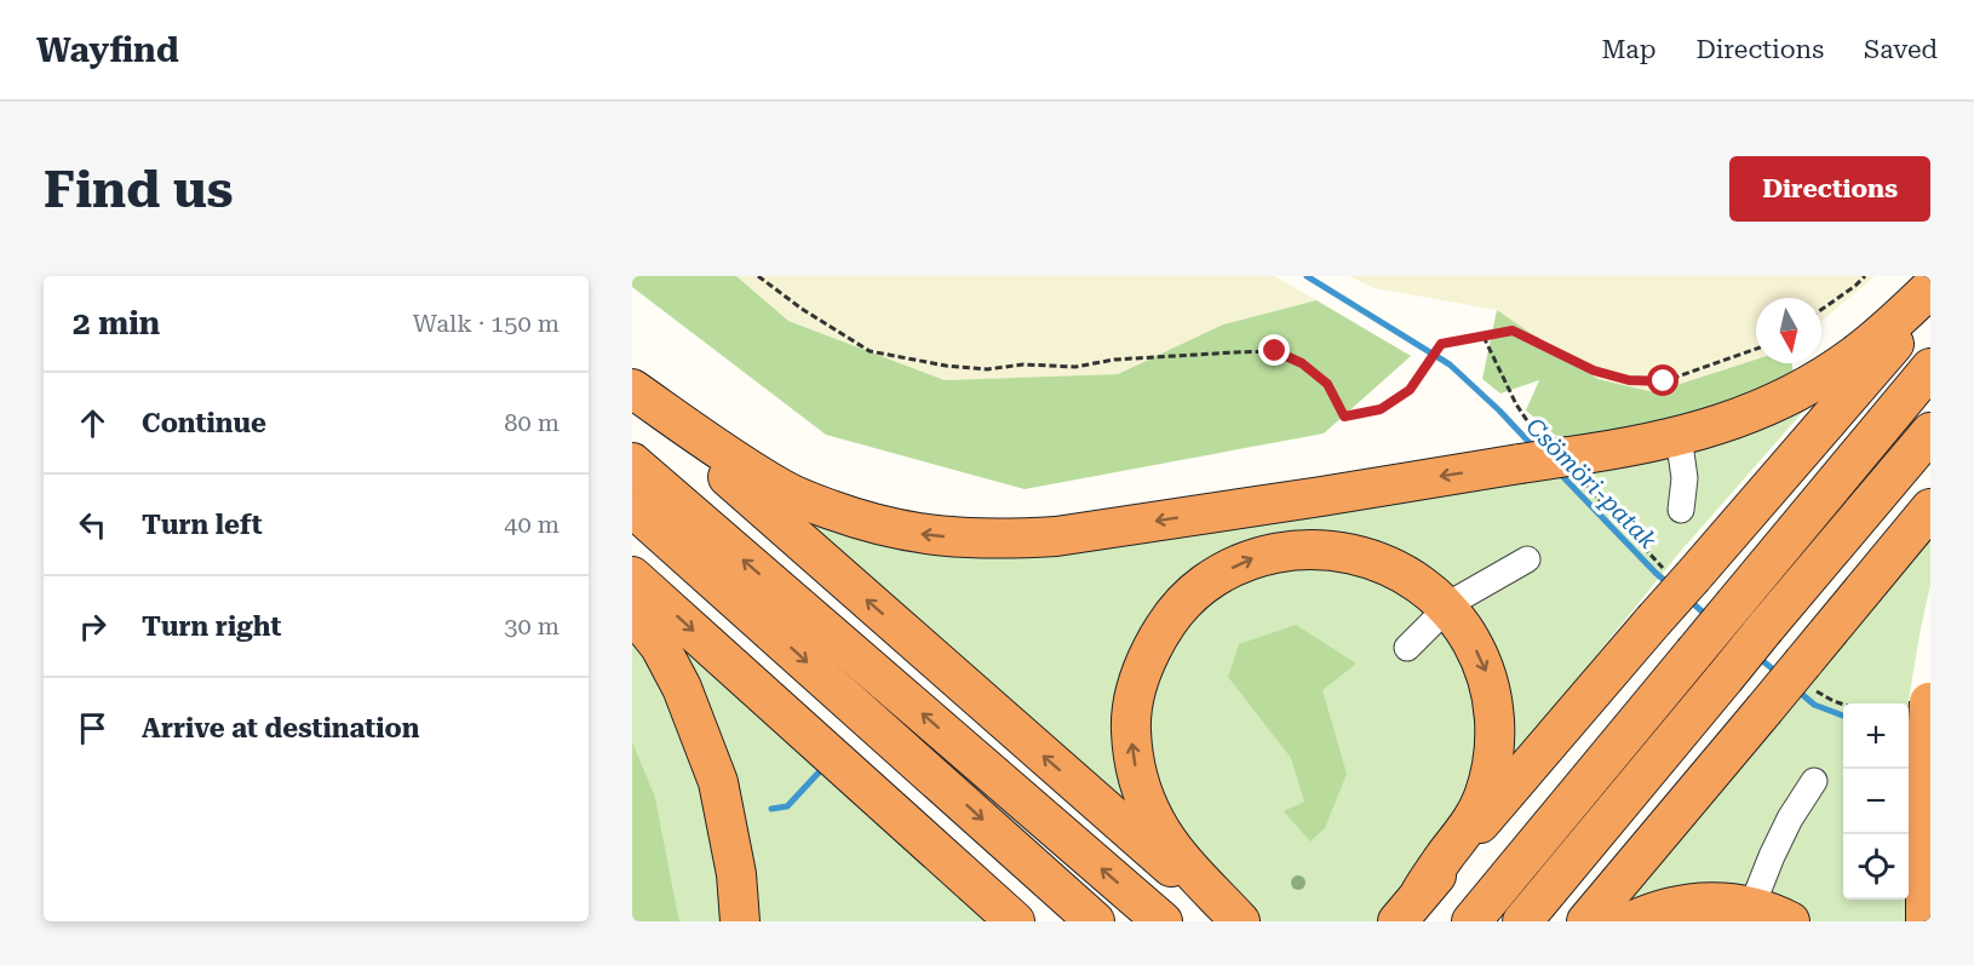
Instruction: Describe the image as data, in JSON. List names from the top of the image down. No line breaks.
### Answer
{"water":["Csömöri-patak"],"north":"bottom","page":{"header":"Wayfind","nav":["Map","Directions","Saved"],"buttons":"Directions","title":"Find us","heading":["2 min","Walk · 150 m"],"list":[["Continue","80 m"],["Turn left","40 m"],["Turn right","30 m"],"Arrive at destination"],"map_buttons":["+","−"]}}
